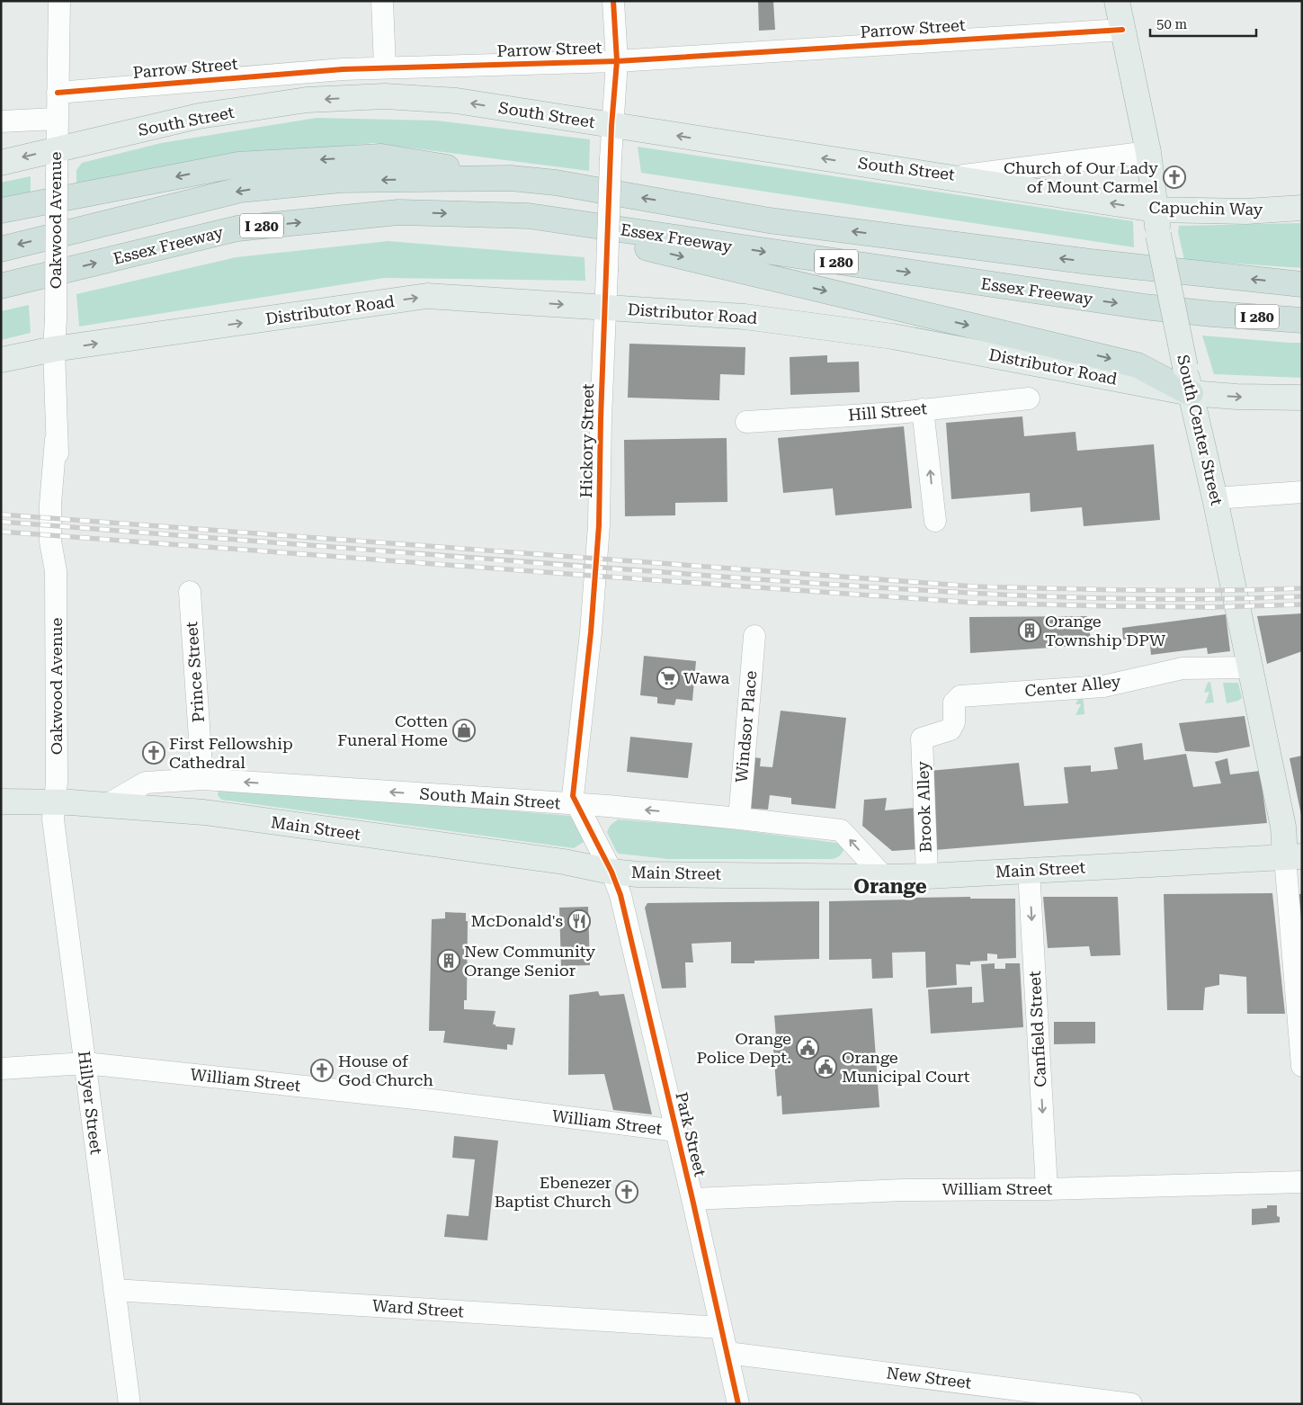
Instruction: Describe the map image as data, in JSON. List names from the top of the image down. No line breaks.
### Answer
{"streets":{"highway":["I 280","Essex Freeway"],"main road":["South Street","Capuchin Way","Distributor Road","South Center Street","Main Street"],"street":["Parrow Street","Oakwood Avenue","Hill Street","Hickory Street","Prince Street","Center Alley","Windsor Place","South Main Street","Brook Alley","Canfield Street","William Street","Hillyer Street","Park Street","Ward Street","New Street"]},"crossings":[["Parrow Street","Oakwood Avenue"],["Parrow Street","South Center Street"],["Parrow Street","Hickory Street"],["South Street","Capuchin Way"],["South Street","Oakwood Avenue"],["South Street","South Center Street"],["South Street","Hickory Street"],["Capuchin Way","South Center Street"],["Oakwood Avenue","Distributor Road"],["Oakwood Avenue","Main Street"],["Oakwood Avenue","Hillyer Street"],["Distributor Road","South Center Street"],["Distributor Road","Hickory Street"],["South Center Street","Center Alley"],["South Center Street","Main Street"],["Hickory Street","South Main Street"],["Hickory Street","Main Street"],["Hickory Street","Park Street"],["Prince Street","South Main Street"],["Center Alley","Brook Alley"],["Windsor Place","South Main Street"],["South Main Street","Main Street"],["Brook Alley","Main Street"],["Main Street","Canfield Street"],["Main Street","Hillyer Street"],["Main Street","Park Street"],["Canfield Street","William Street"],["William Street","Hillyer Street"],["William Street","Park Street"],["Hillyer Street","Ward Street"],["Park Street","Ward Street"],["Park Street","New Street"]],"one_way":["South Street","Capuchin Way","Distributor Road","South Main Street","Canfield Street"],"districts":["Orange"],"places":{"church":["Church of Our Lady of Mount Carmel","First Fellowship Cathedral","House of God Church","Ebenezer Baptist Church"],"building":["Orange Township DPW","New Community Orange Senior"],"supermarket":["Wawa"],"shop":["Cotten Funeral Home"],"restaurant":["McDonald's"],"public building":["Orange Police Dept.","Orange Municipal Court"]},"scale_bar":"50 m"}
